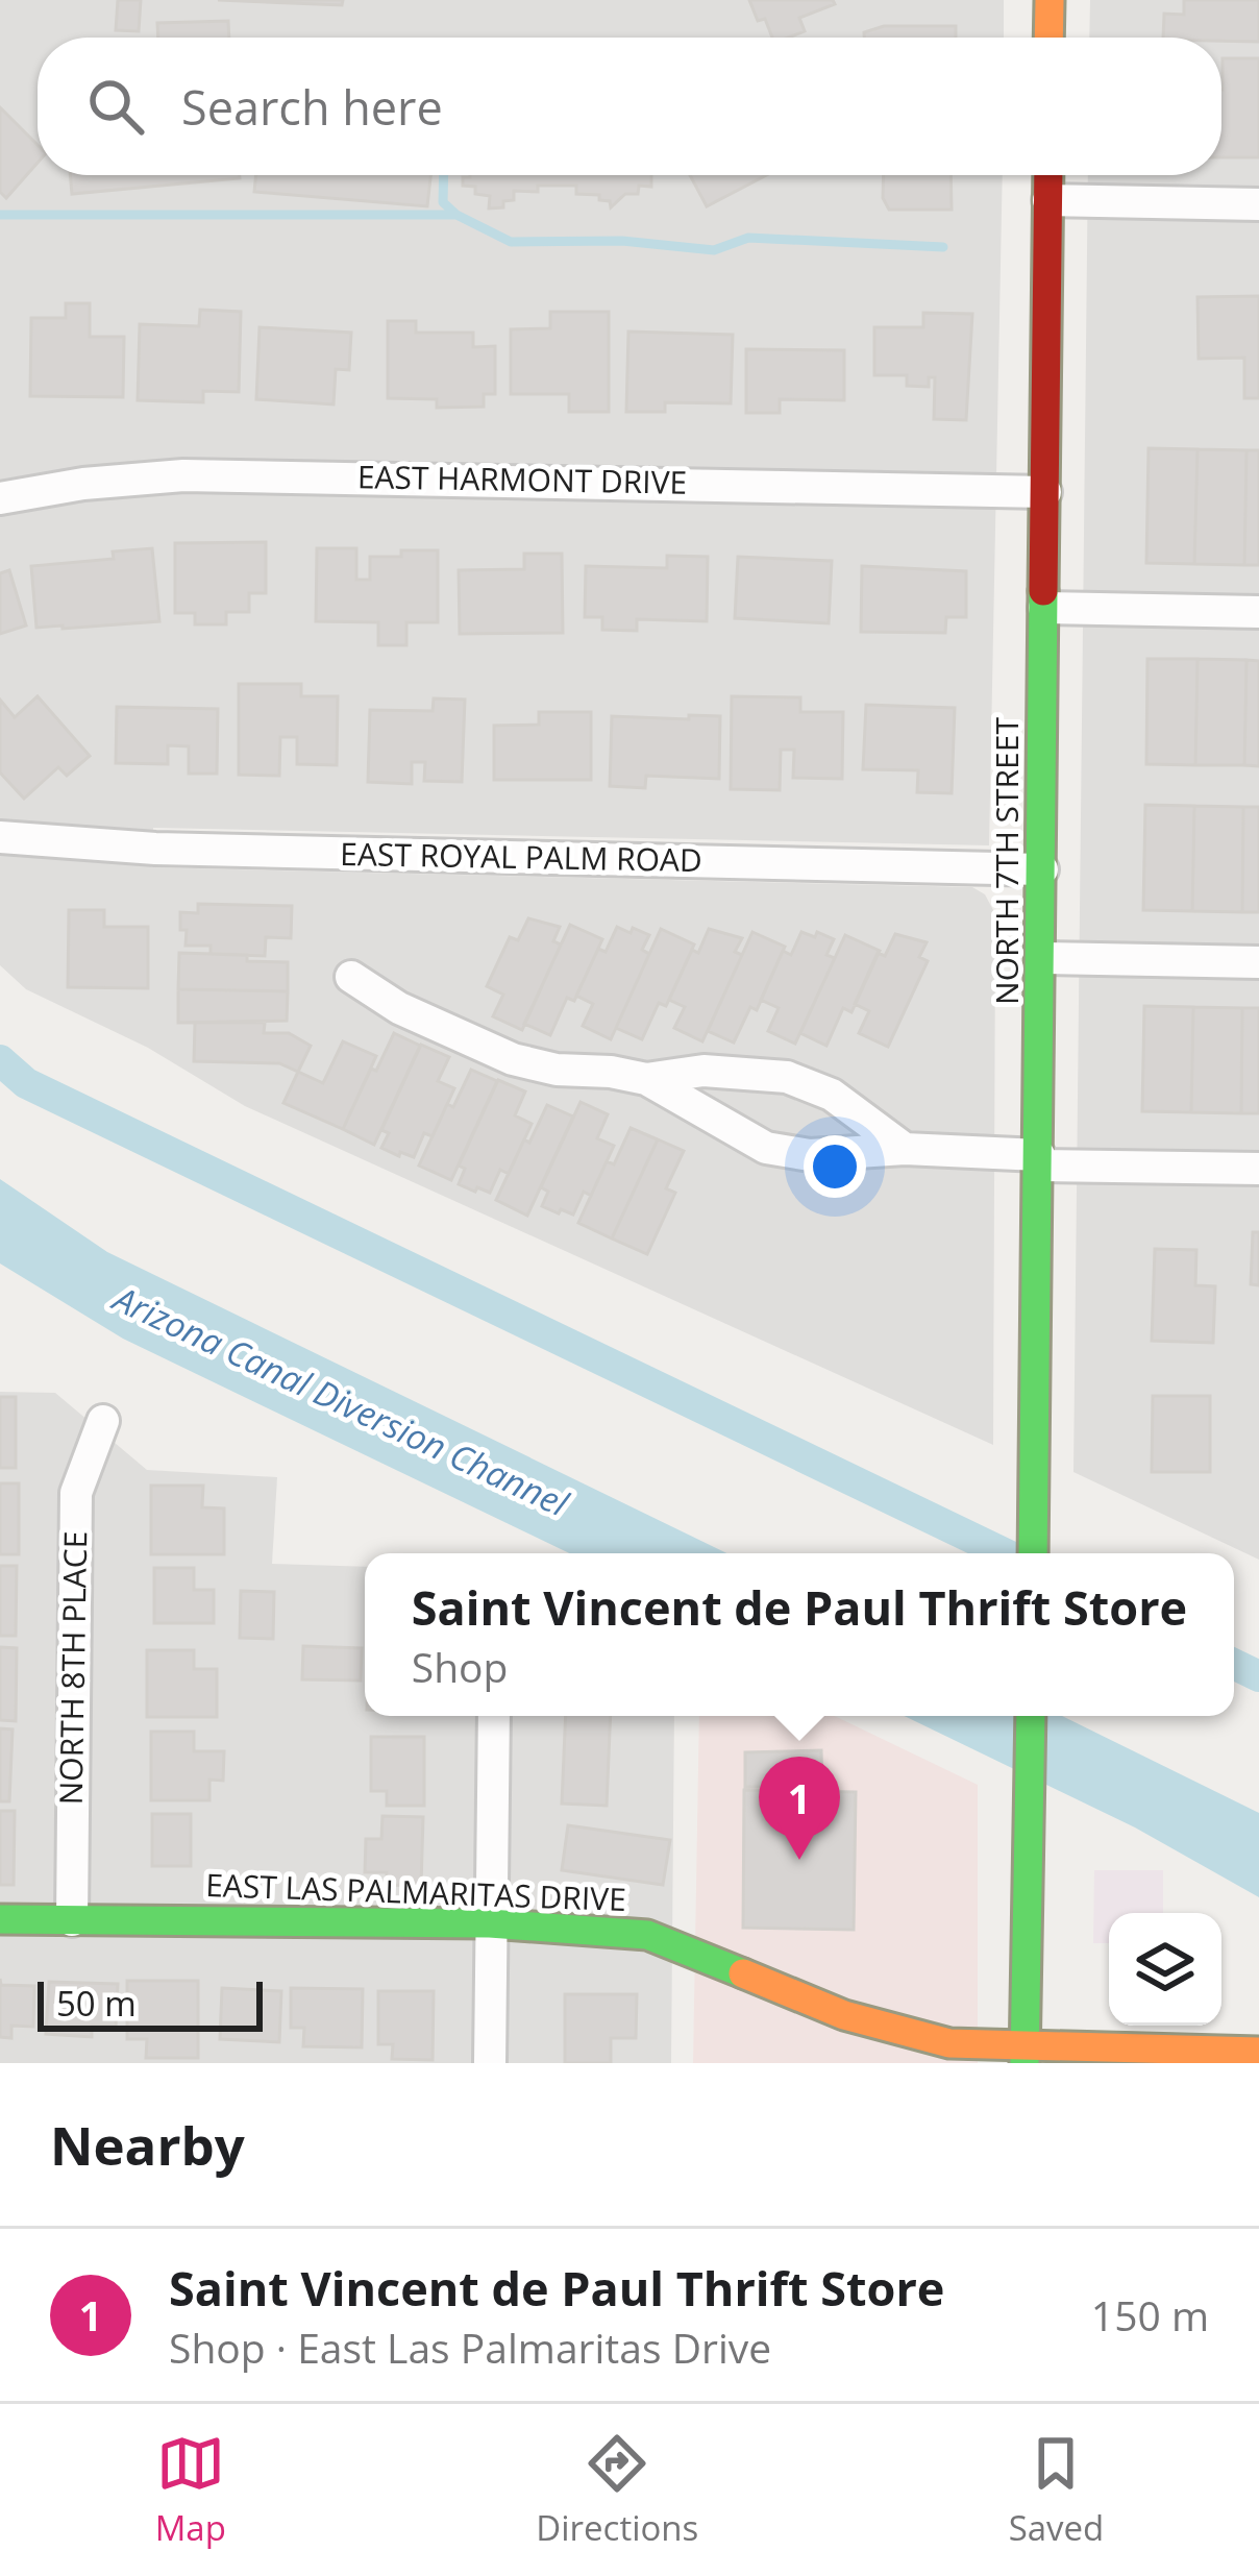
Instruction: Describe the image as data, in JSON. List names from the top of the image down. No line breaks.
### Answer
{"streets":{"main road":["NORTH 7TH STREET","EAST LAS PALMARITAS DRIVE"],"street":["EAST HARMONT DRIVE","EAST ROYAL PALM ROAD","NORTH 8TH PLACE"]},"crossings":[["EAST HARMONT DRIVE","NORTH 7TH STREET"],["EAST ROYAL PALM ROAD","NORTH 7TH STREET"],["NORTH 8TH PLACE","EAST LAS PALMARITAS DRIVE"]],"water":["Arizona Canal Diversion Channel"],"scale_bar":"50 m","page":{"search":"Search here","popup":["Saint Vincent de Paul Thrift Store","Shop"],"pins":"1","scale":"50 m","heading":"Nearby","list":[{"mark":"1","name":"Saint Vincent de Paul Thrift Store","note":"Shop · East Las Palmaritas Drive","value":"150 m"}],"nav":["Map","Directions","Saved"]}}
